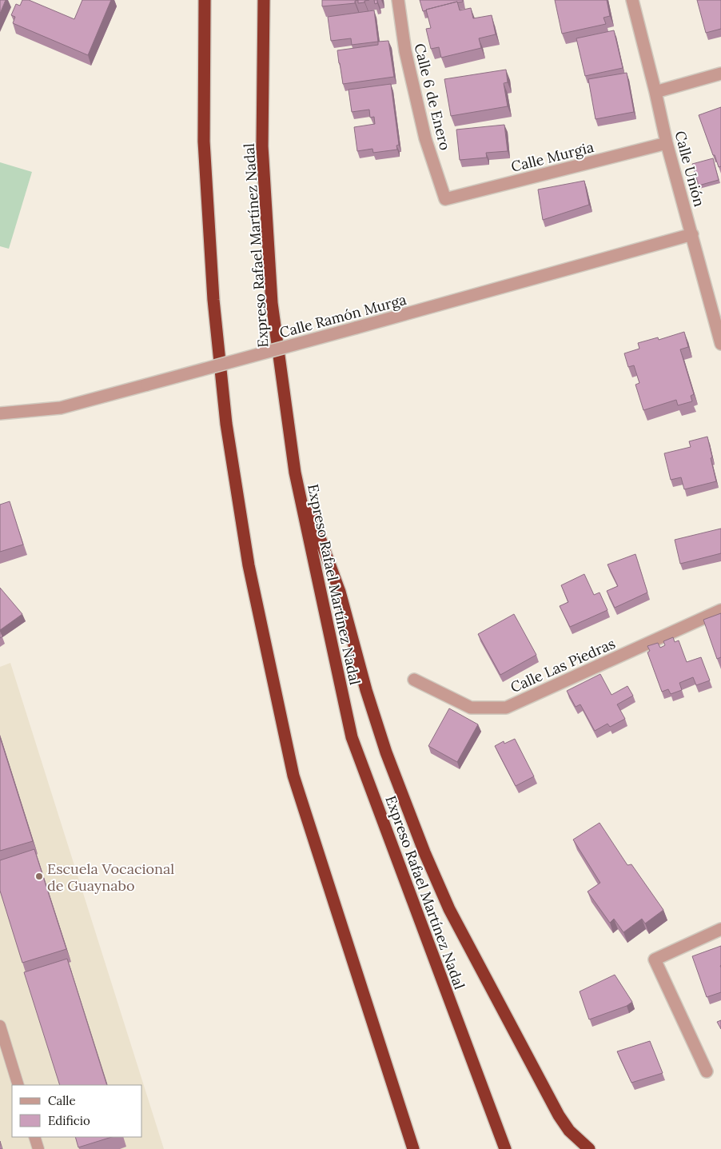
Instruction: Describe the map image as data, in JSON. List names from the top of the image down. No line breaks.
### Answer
{"streets":{"highway":["Expreso Rafael Martínez Nadal"],"street":["Calle 6 de Enero","Calle Murgia","Calle Unión","Calle Ramón Murga","Calle Las Piedras"]},"crossings":[["Calle 6 de Enero","Calle Murgia"],["Calle Murgia","Calle Unión"],["Calle Unión","Calle Ramón Murga"]],"places":["Escuela Vocacional de Guaynabo"],"legend":["Calle","Edificio"]}
